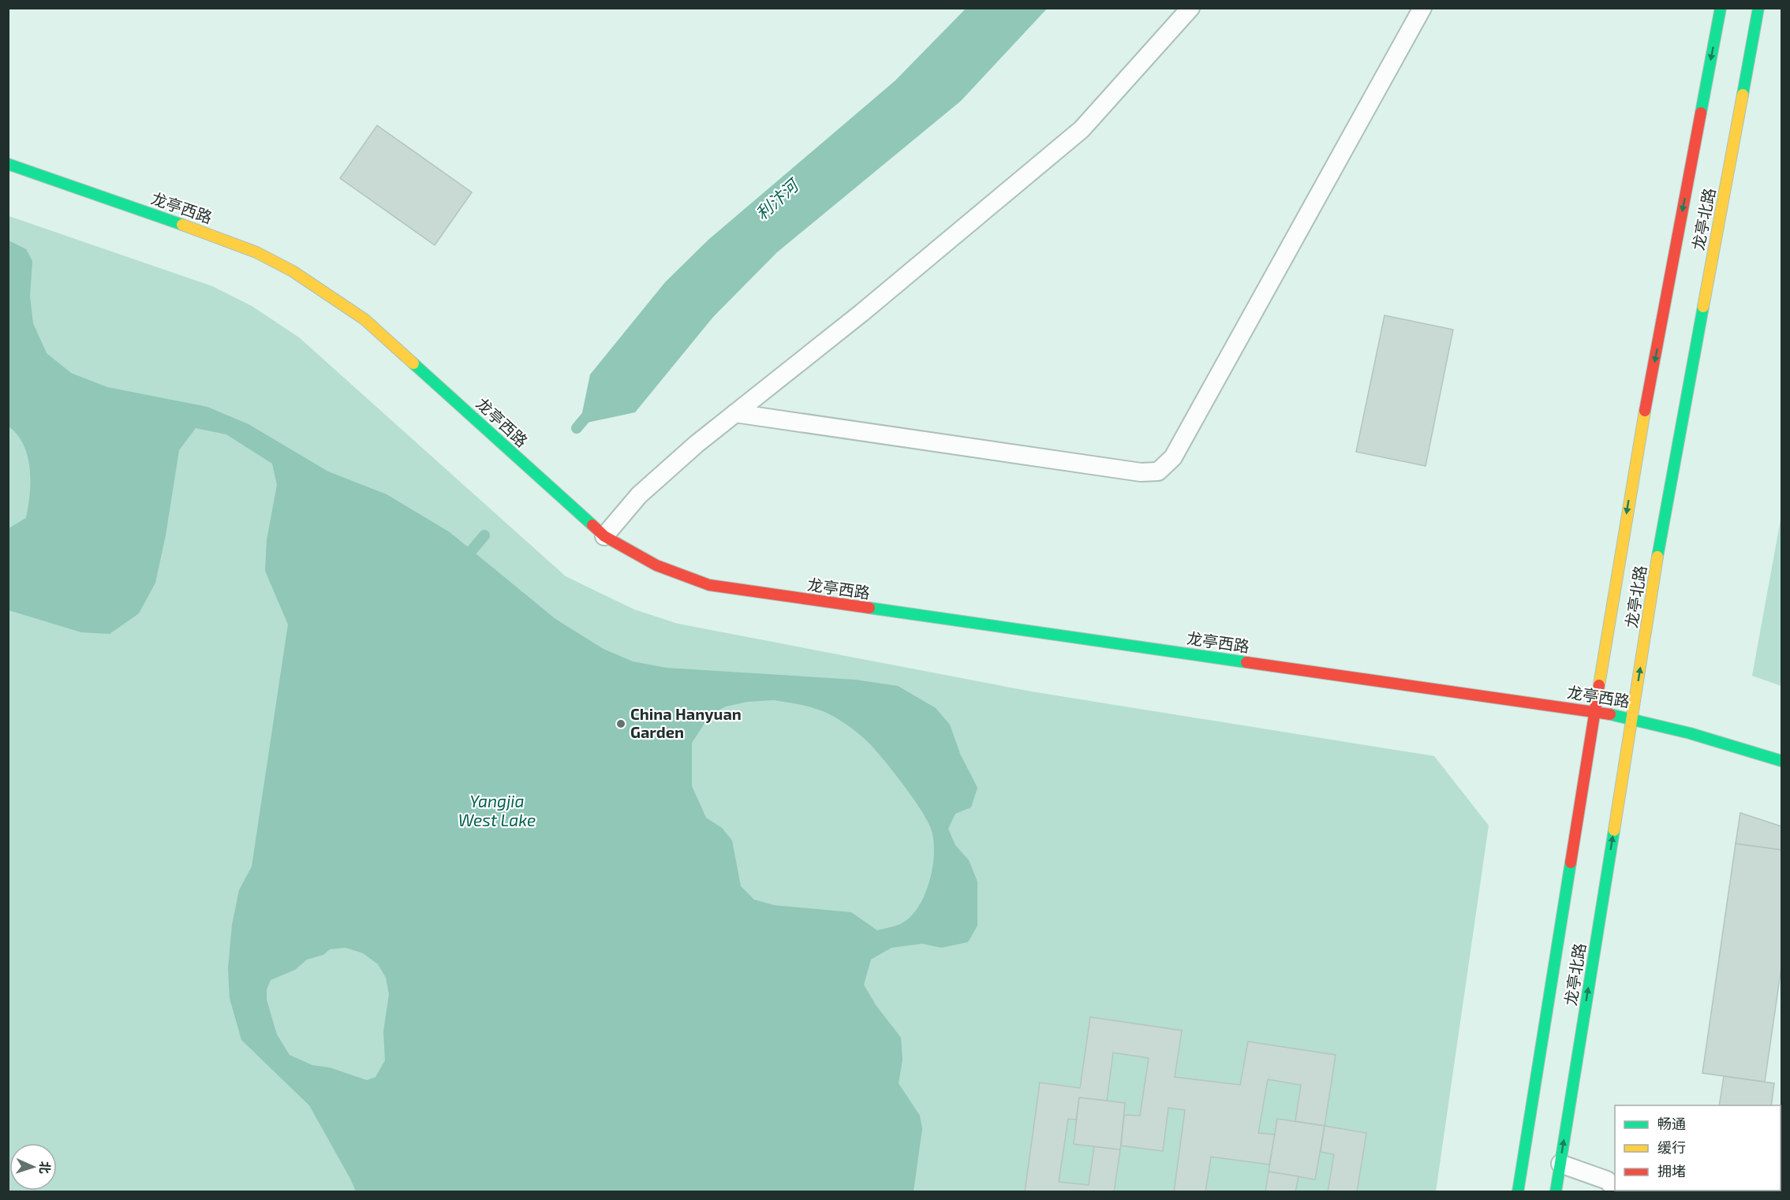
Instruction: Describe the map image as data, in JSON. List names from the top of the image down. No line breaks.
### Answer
{"streets":{"main road":["龙亭西路","龙亭北路"]},"crossings":[["龙亭西路","龙亭北路"]],"water":["利汴河","Yangjia West Lake"],"places":["China Hanyuan Garden"],"legend":["畅通","缓行","拥堵"],"north":"right"}
